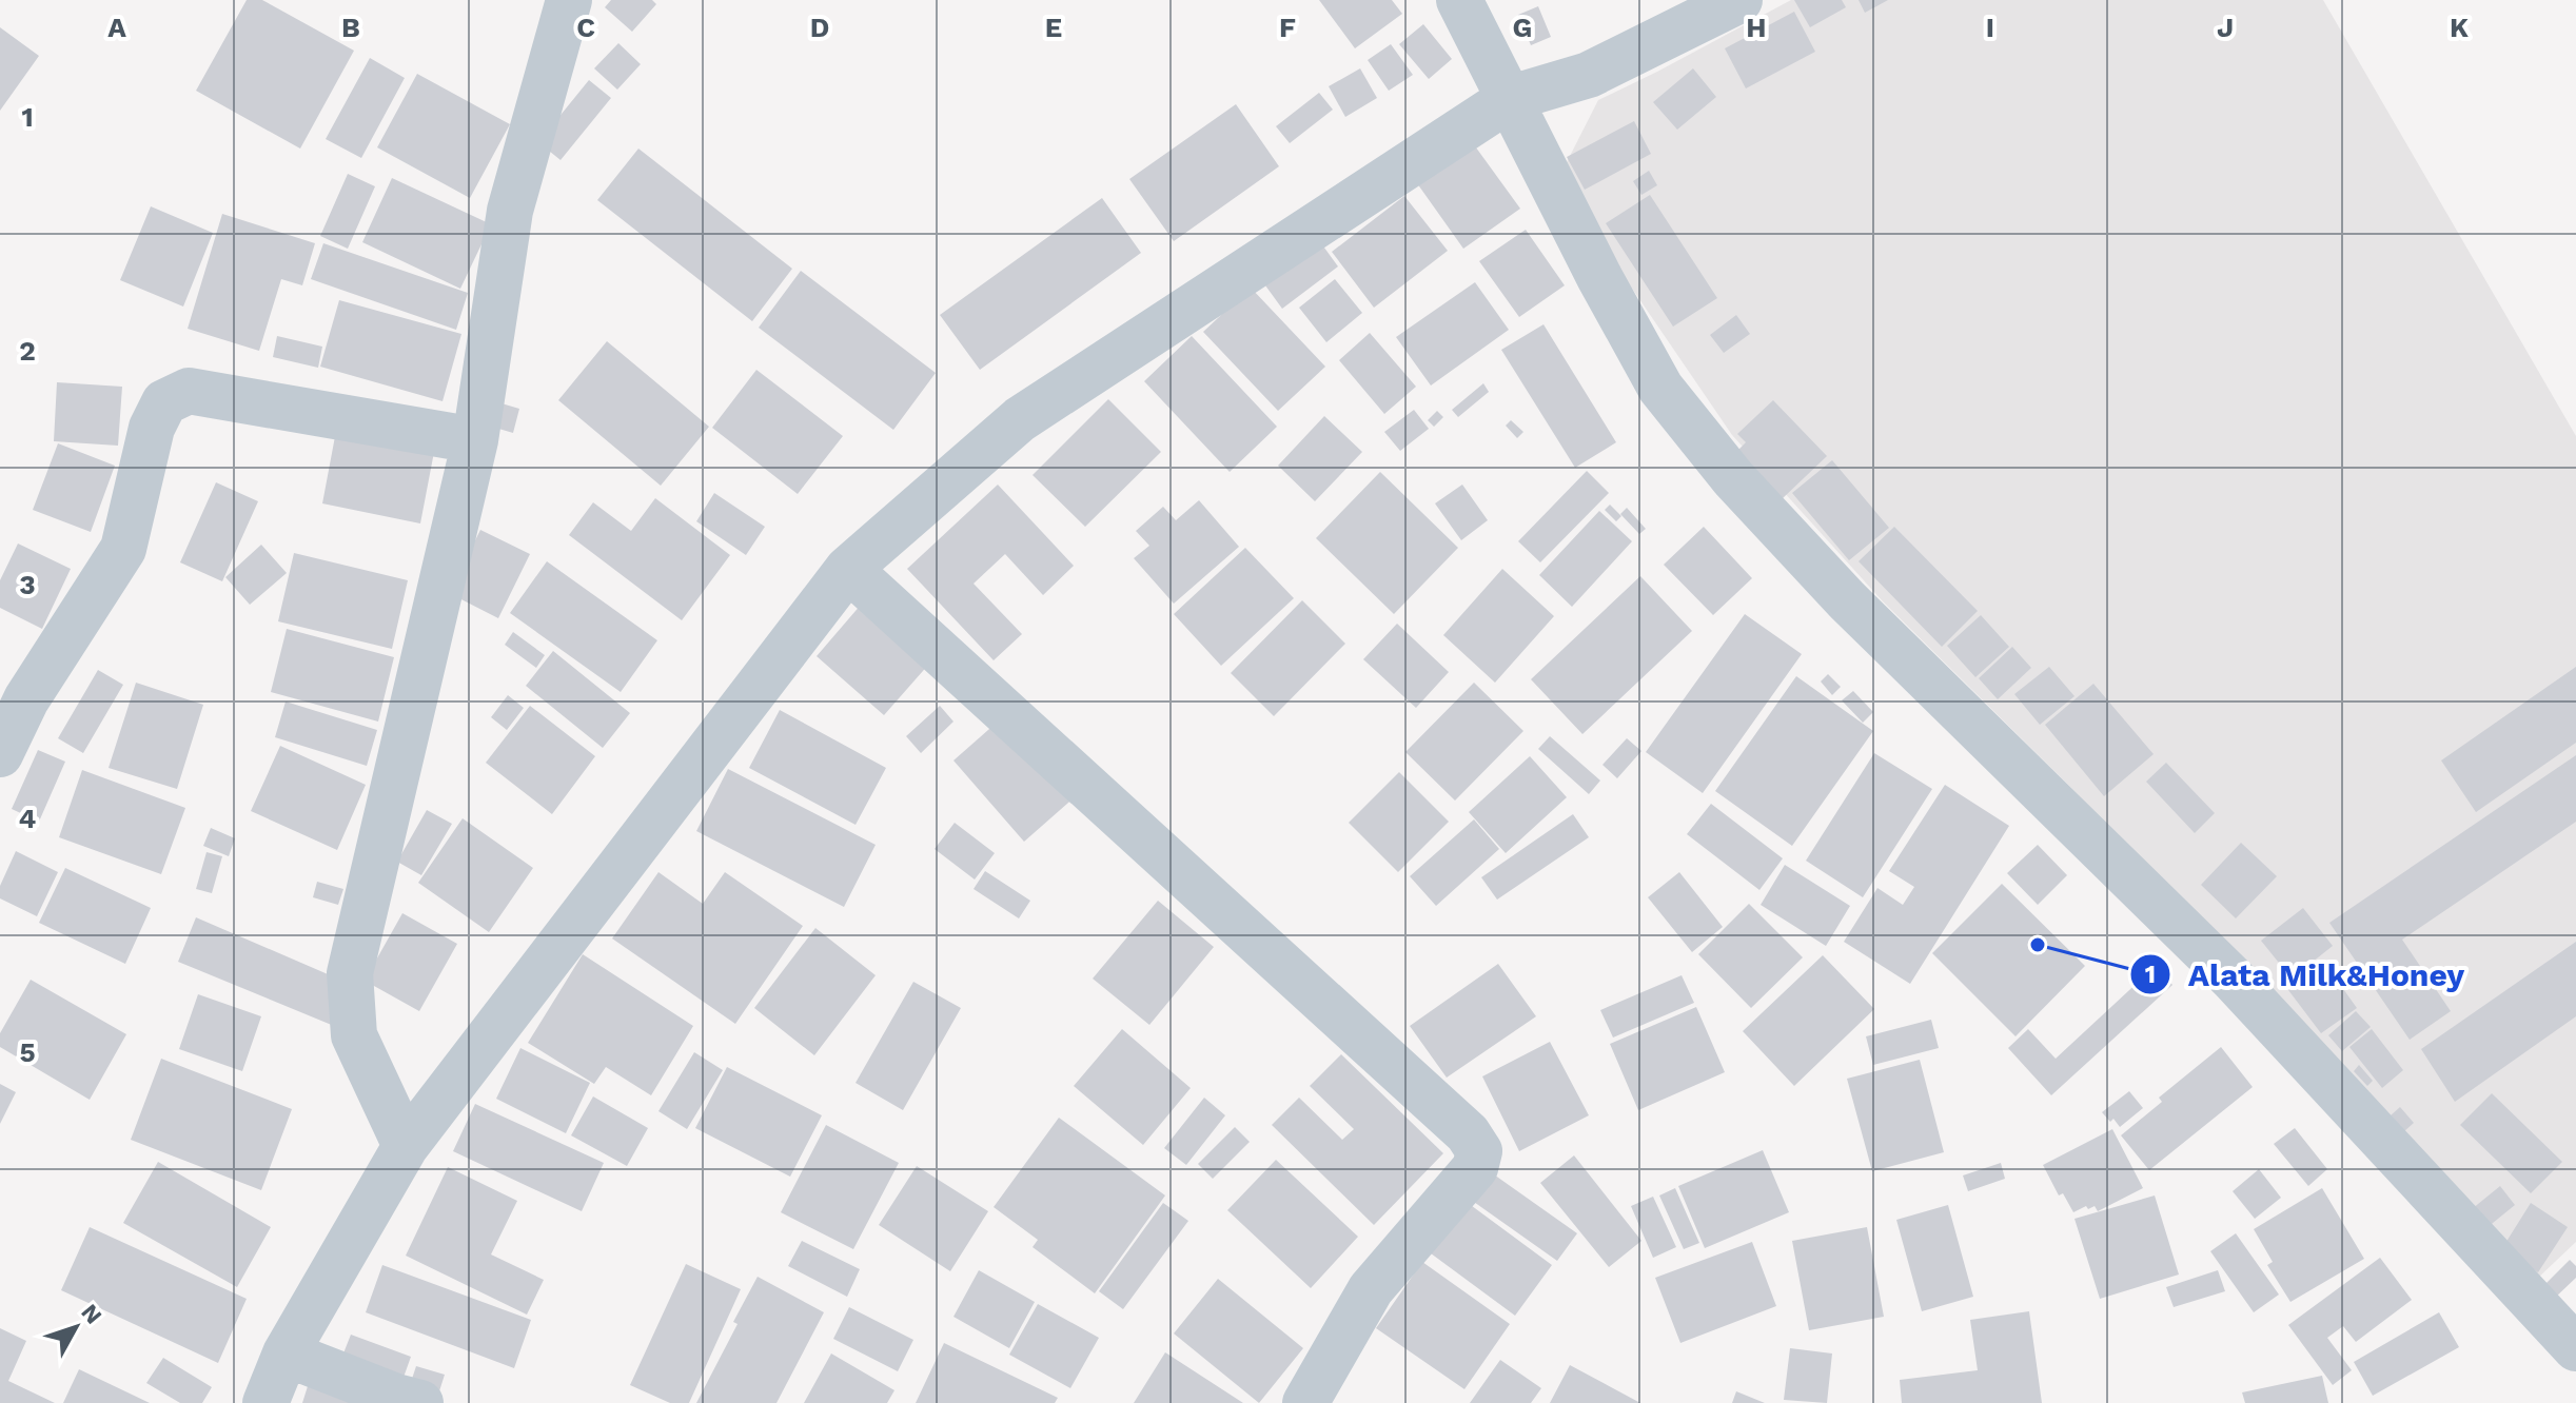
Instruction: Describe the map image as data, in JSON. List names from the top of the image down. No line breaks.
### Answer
{"places":["Alata Milk&Honey"],"north":"top right","grid":{"columns":["A","B","C","D","E","F","G","H","I","J","K"],"rows":["1","2","3","4","5"]}}
